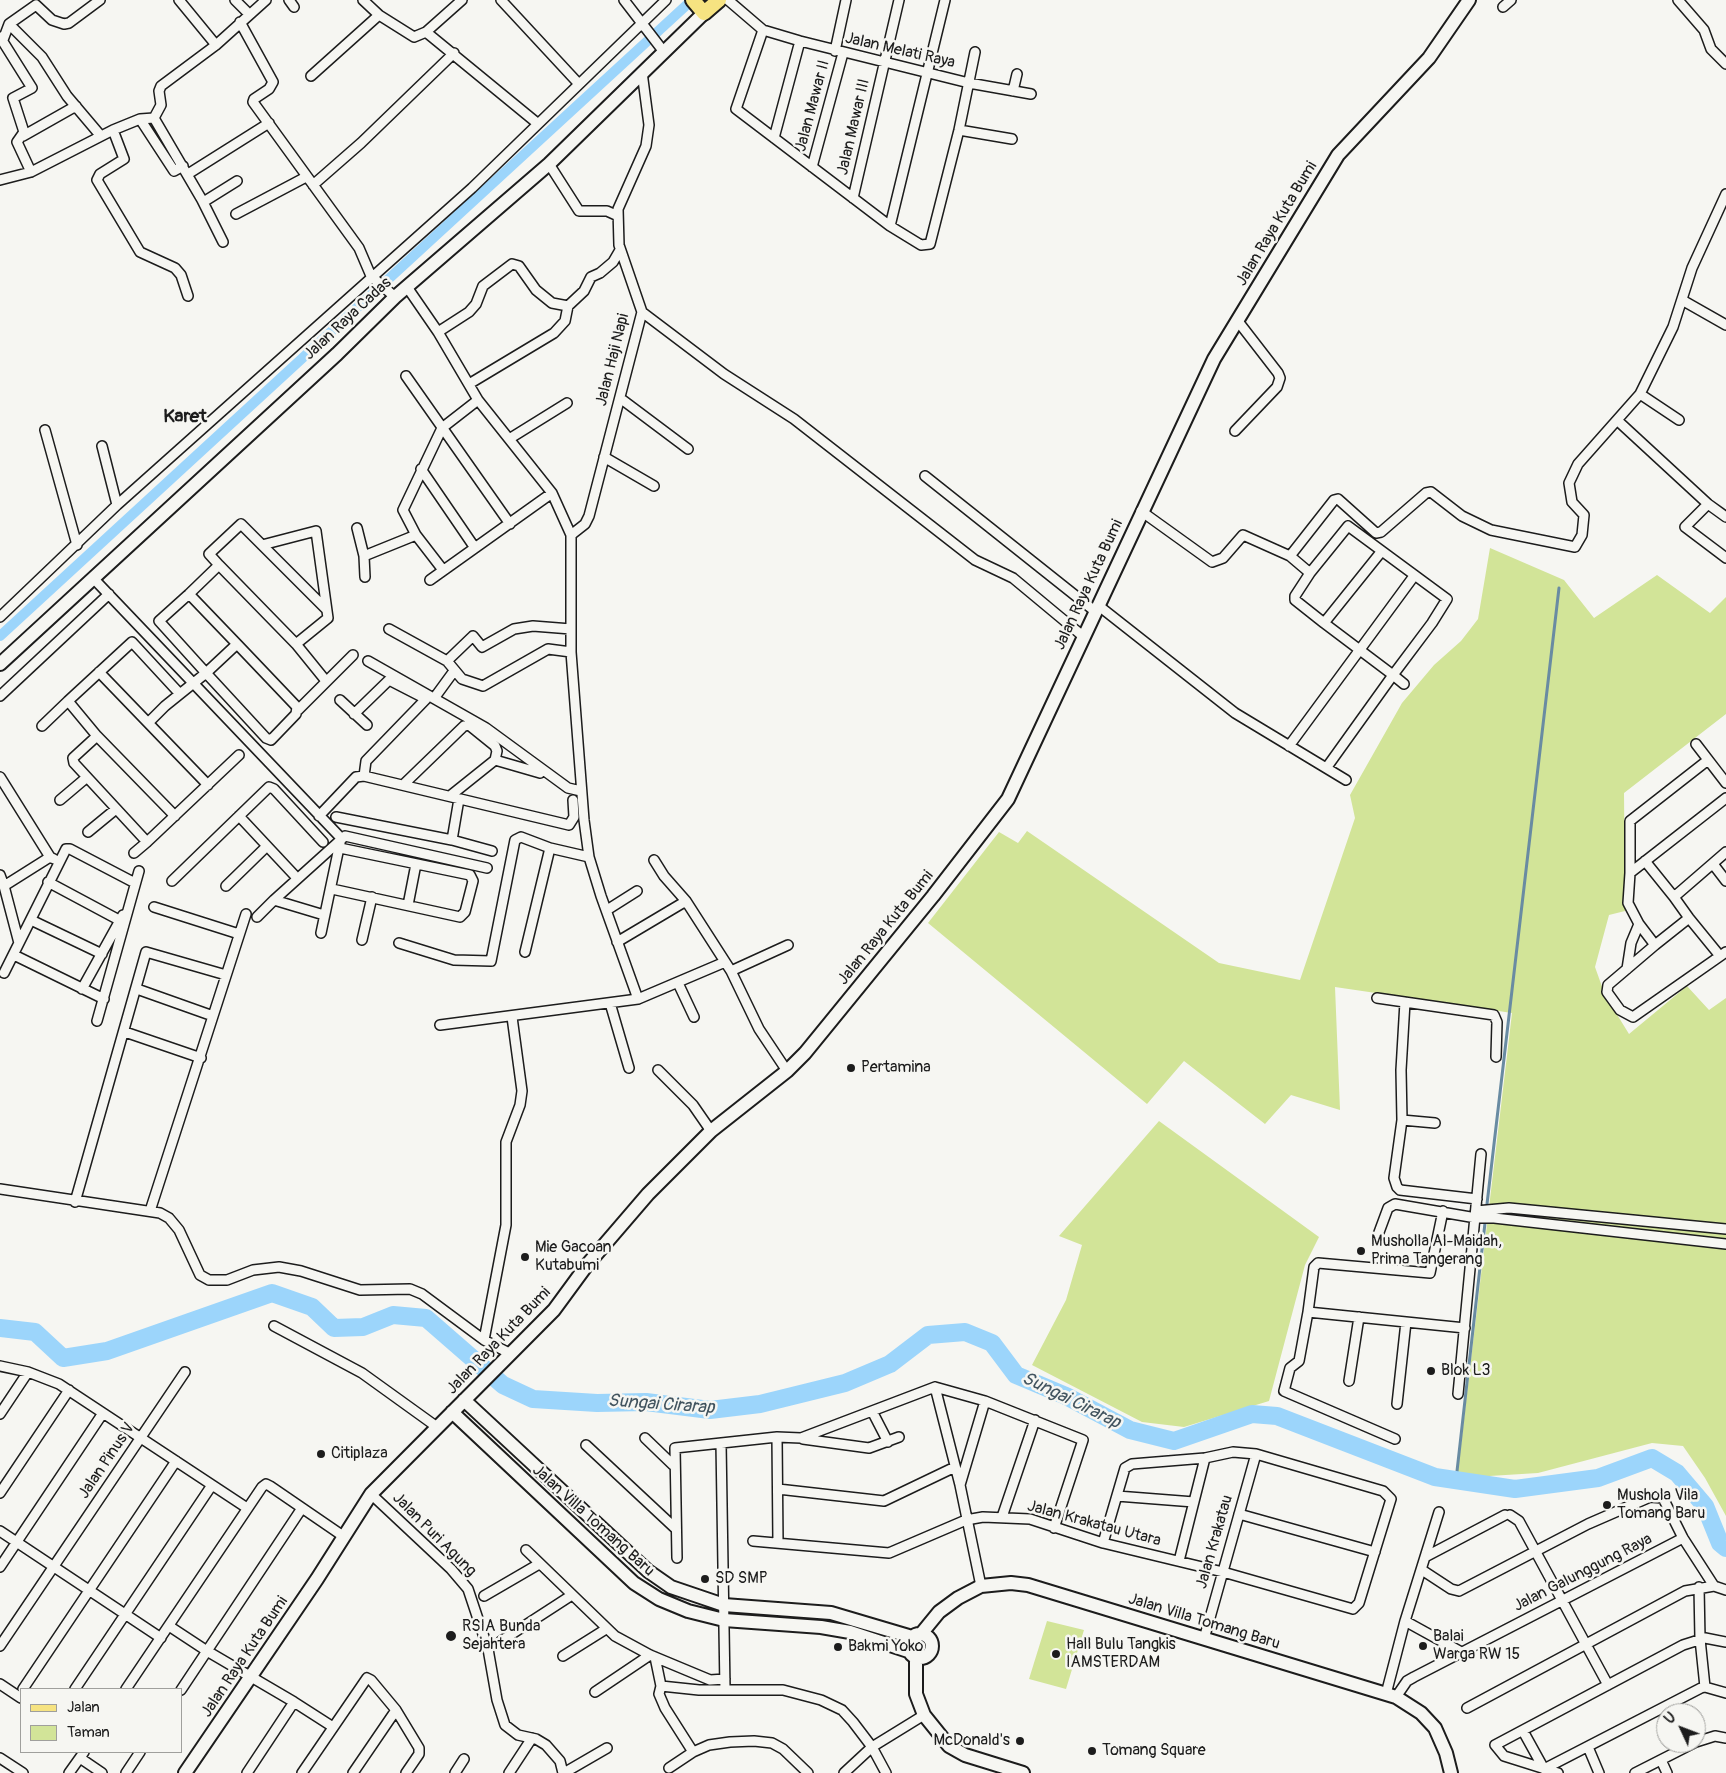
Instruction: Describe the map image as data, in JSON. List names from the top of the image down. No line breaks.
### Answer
{"streets":{"main road":["Jalan Raya Cadas"],"street":["Jalan Melati Raya","Jalan Mawar II","Jalan Mawar III","Jalan Raya Kuta Bumi","Jalan Haji Napi","Jalan Pinus V","Jalan Villa Tomang Baru","Jalan Krakatau Utara","Jalan Puri Agung","Jalan Krakatau","Jalan Galunggung Raya"]},"crossings":[["Jalan Melati Raya","Jalan Mawar II"],["Jalan Melati Raya","Jalan Mawar III"],["Jalan Raya Kuta Bumi","Jalan Villa Tomang Baru"],["Jalan Raya Kuta Bumi","Jalan Puri Agung"],["Jalan Raya Cadas","Jalan Haji Napi"],["Jalan Villa Tomang Baru","Jalan Krakatau"],["Jalan Villa Tomang Baru","Jalan Galunggung Raya"],["Jalan Krakatau Utara","Jalan Krakatau"]],"districts":["Karet"],"water":["Sungai Cirarap"],"places":["Pertamina","Musholla Al-Maidah, Prima Tangerang","Mie Gacoan Kutabumi","Blok L3","Citiplaza","Mushola Vila Tomang Baru","SD SMP","RSIA Bunda Sejahtera","Balai Warga RW 15","Bakmi Yoko","Hall Bulu Tangkis IAMSTERDAM","McDonald's","Tomang Square"],"legend":["Jalan","Taman"],"north":"top left"}
